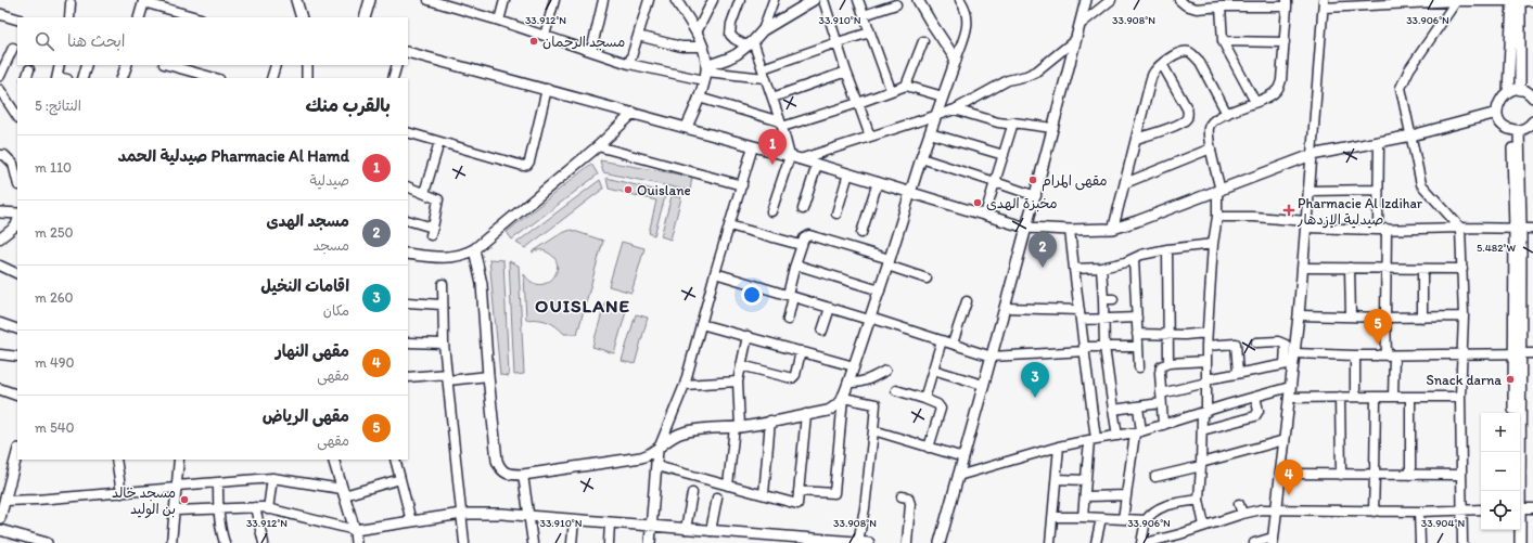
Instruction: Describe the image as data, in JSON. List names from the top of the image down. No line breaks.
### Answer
{"districts":["OUISLANE"],"places":{"other":["مسجد الرحمان","مقهى المرام","Ouislane","مخبزة الهدى","Snack darna","مسجد خالد بن الوليد"],"health":["Pharmacie Al Izdihar صيدلية الإزدهار"]},"page":{"search":"ابحث هنا","heading":["بالقرب منك","النتائج: 5"],"pins":["1","2","5","3","4"],"list":[{"mark":"1","name":"Pharmacie Al Hamd صيدلية الحمد","note":"صيدلية","value":"110 m"},{"mark":"2","name":"مسجد الهدى","note":"مسجد","value":"250 m"},{"mark":"3","name":"اقامات النخيل","note":"مكان","value":"260 m"},{"mark":"4","name":"مقهى النهار","note":"مقهى","value":"490 m"},{"mark":"5","name":"مقهى الرياض","note":"مقهى","value":"540 m"}],"map_buttons":["+","−"]},"coordinates":["33.912°N","33.910°N","33.908°N","33.906°N","5.482°W","33.904°N"]}
